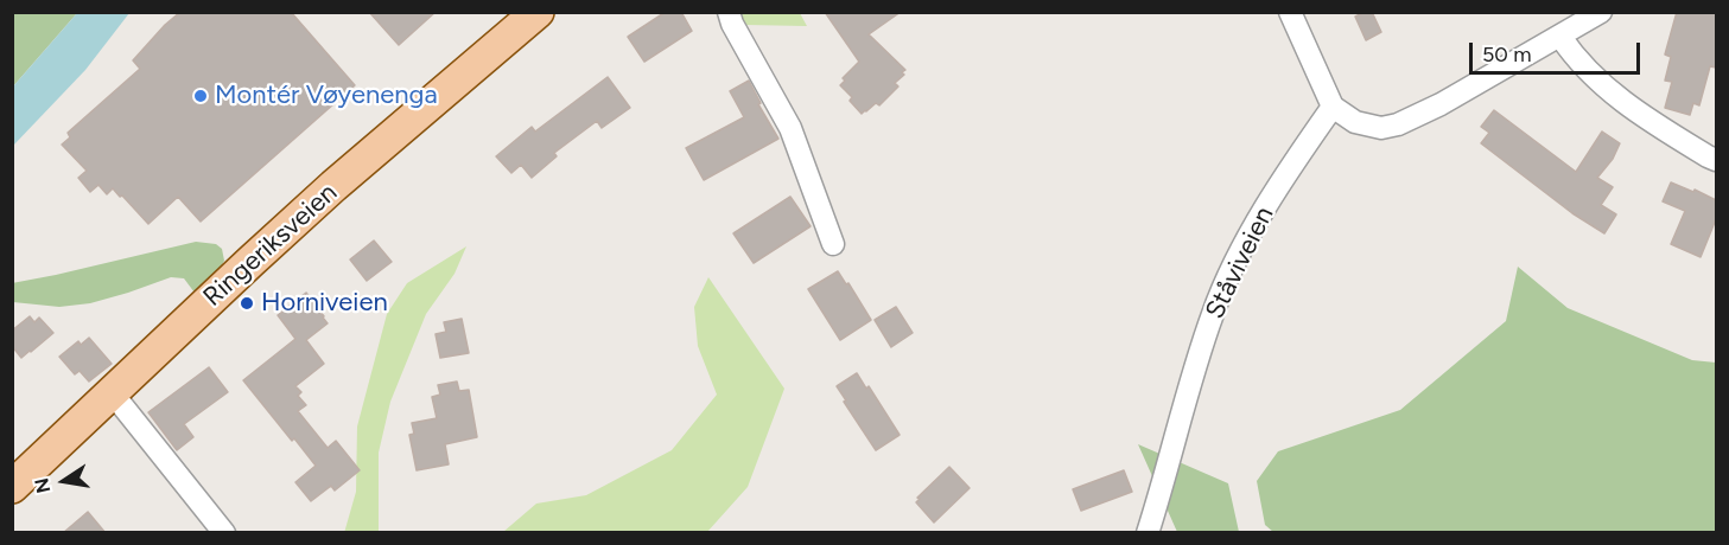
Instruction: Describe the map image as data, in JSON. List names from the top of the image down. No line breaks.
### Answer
{"streets":{"main road":["Ringeriksveien"],"street":["Ståviveien"]},"places":["Montér Vøyenenga","Horniveien"],"scale_bar":"50 m","north":"left"}
